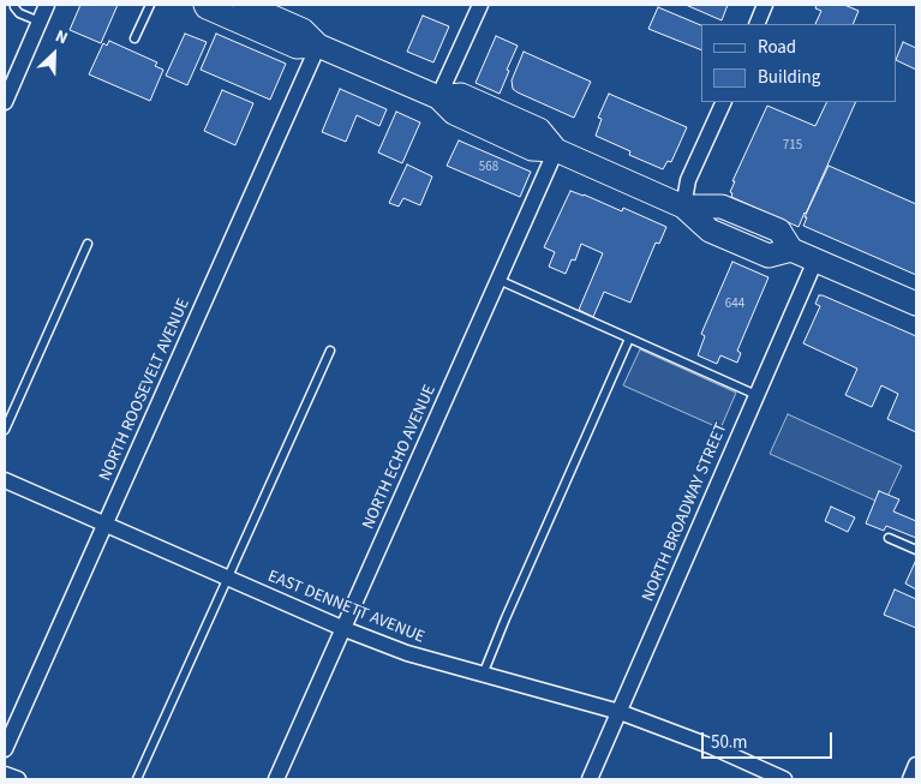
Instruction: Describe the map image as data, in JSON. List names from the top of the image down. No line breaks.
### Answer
{"streets":{"street":["NORTH ROOSEVELT AVENUE","NORTH ECHO AVENUE","NORTH BROADWAY STREET","EAST DENNETT AVENUE"]},"crossings":[["NORTH ROOSEVELT AVENUE","EAST DENNETT AVENUE"],["NORTH ECHO AVENUE","EAST DENNETT AVENUE"],["NORTH BROADWAY STREET","EAST DENNETT AVENUE"]],"house_numbers":["715","568","644"],"legend":["Road","Building"],"scale_bar":"50 m","north":"top right"}
